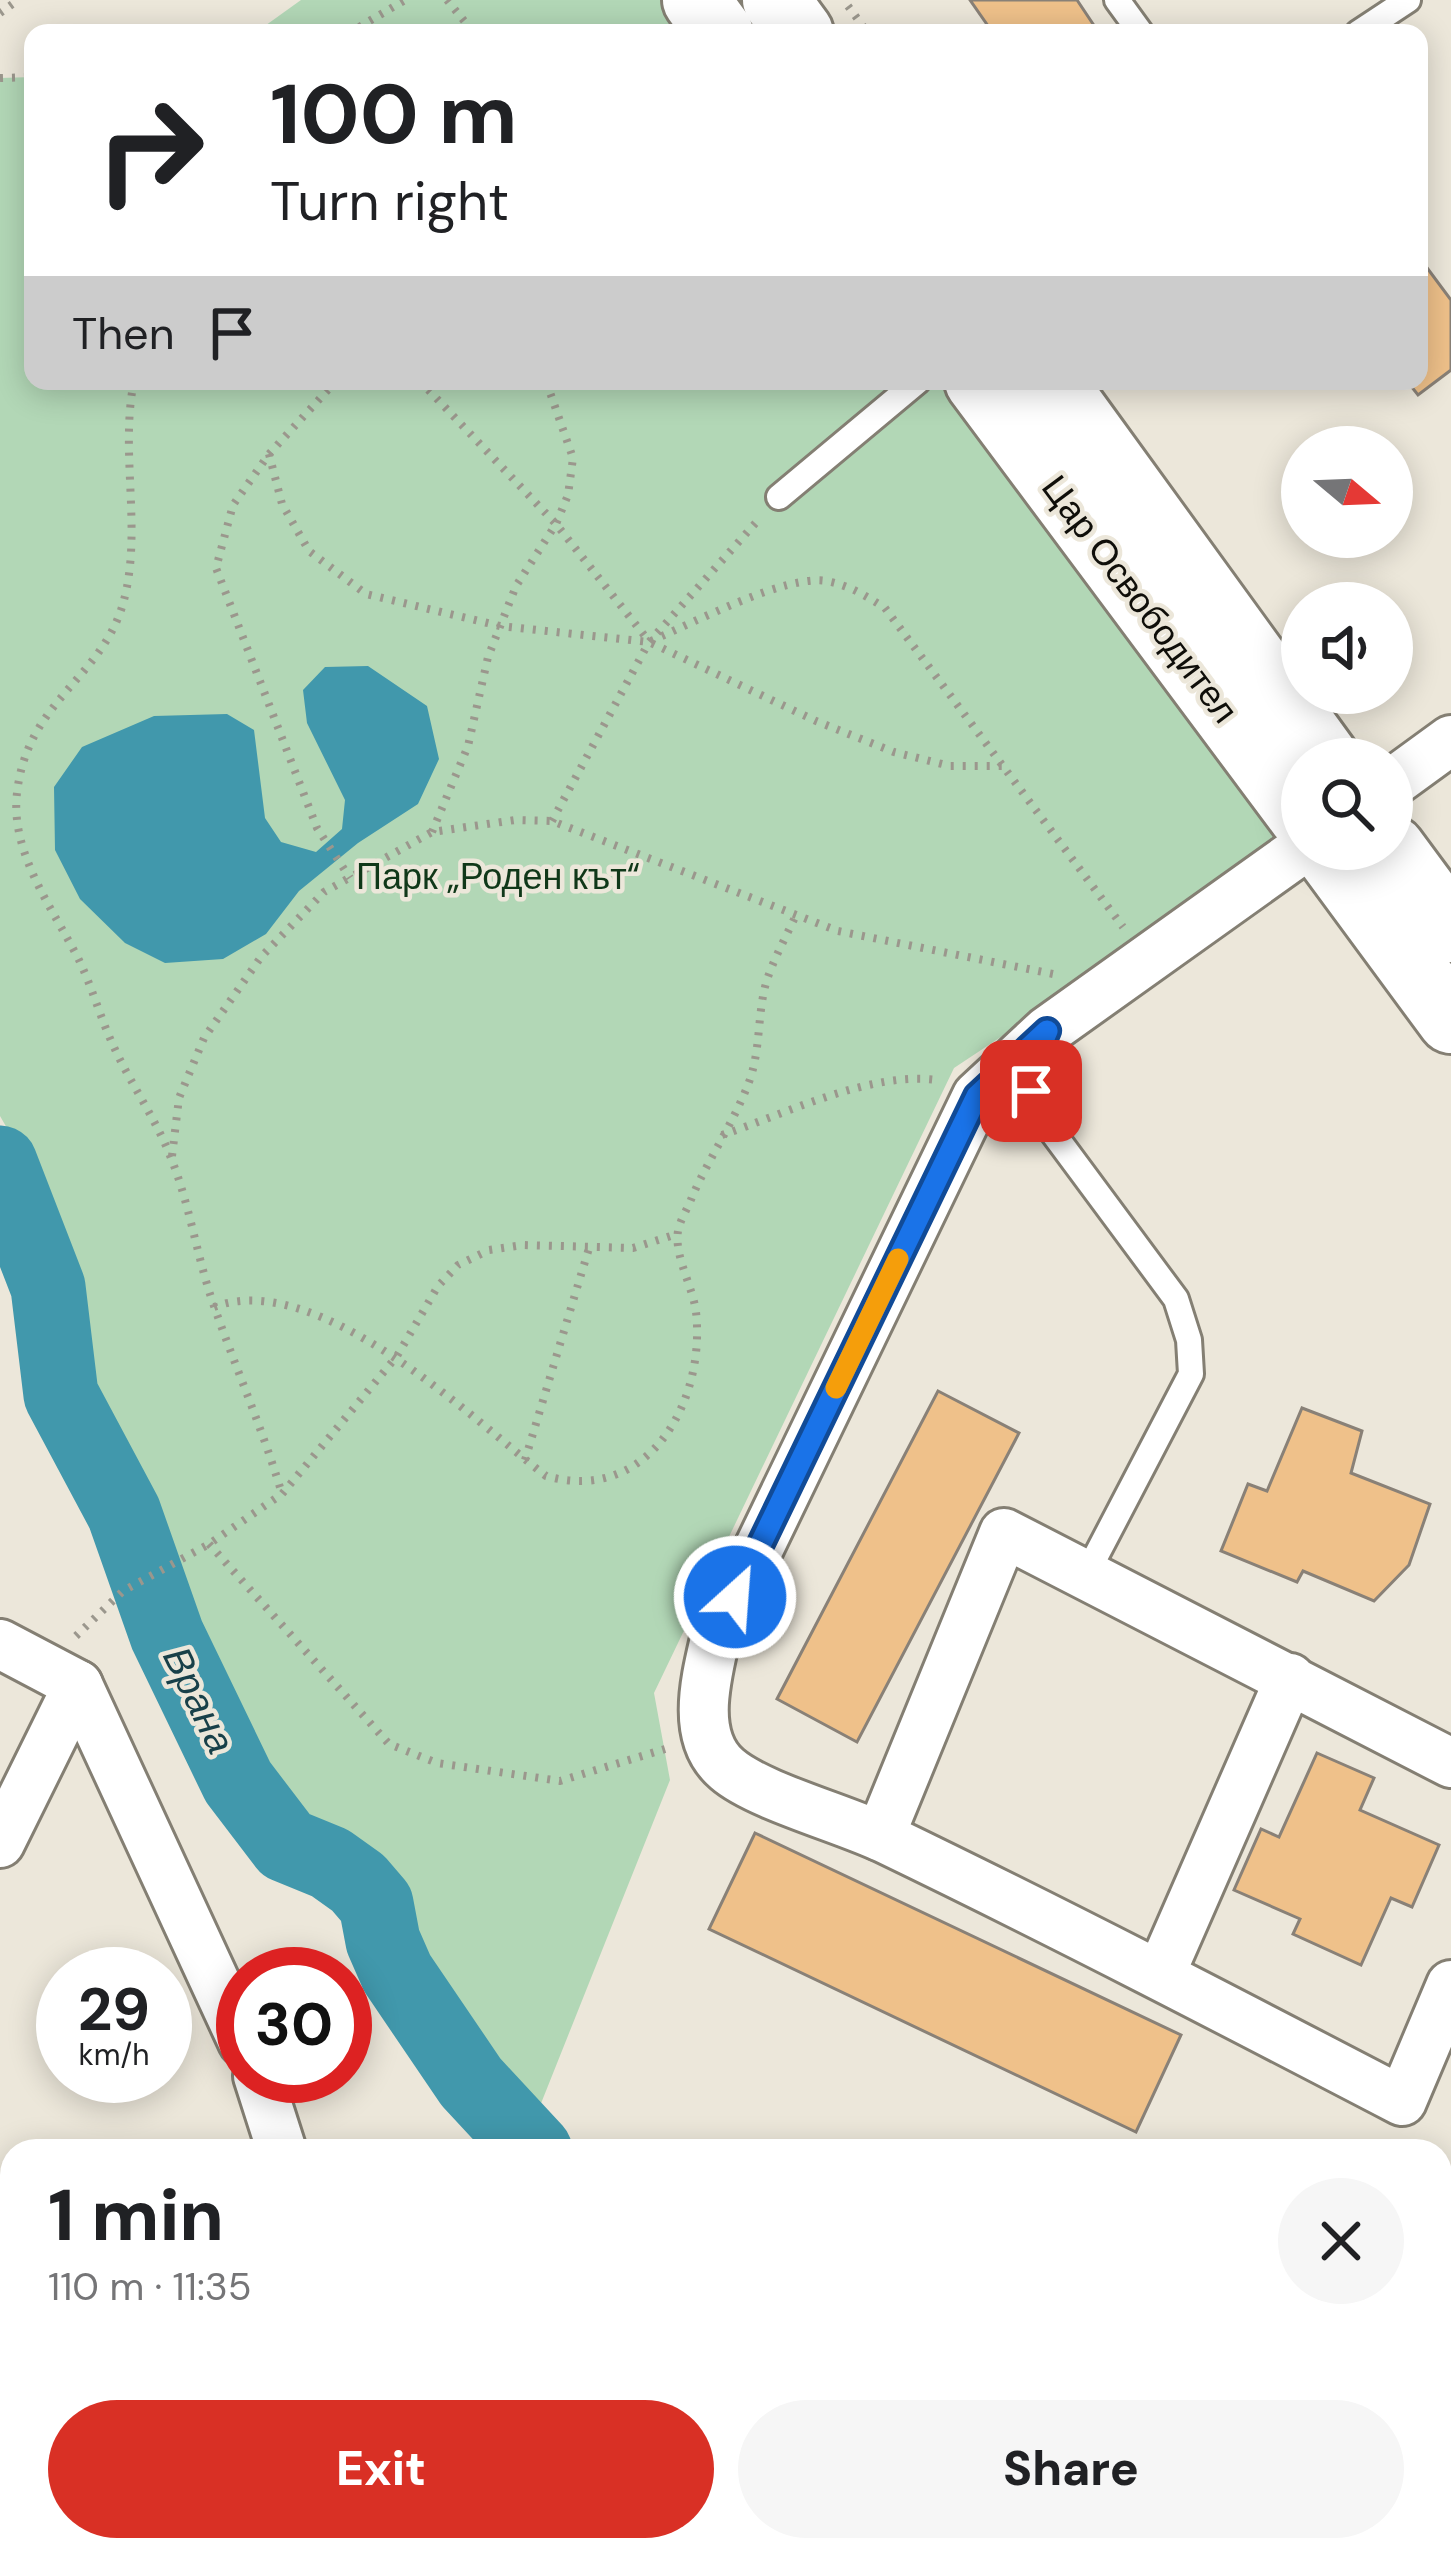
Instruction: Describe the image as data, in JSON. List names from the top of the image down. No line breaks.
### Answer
{"streets":{"street":["Цар Освободител"]},"water":["Врана"],"parks":["Парк „Роден кът“"],"north":"right","page":{"turn":["100 m","Turn right"],"then":"Then","speed":"29 km/h","limit":"30","heading":["1 min","110 m · 11:35"],"buttons":["Exit","Share"]}}
